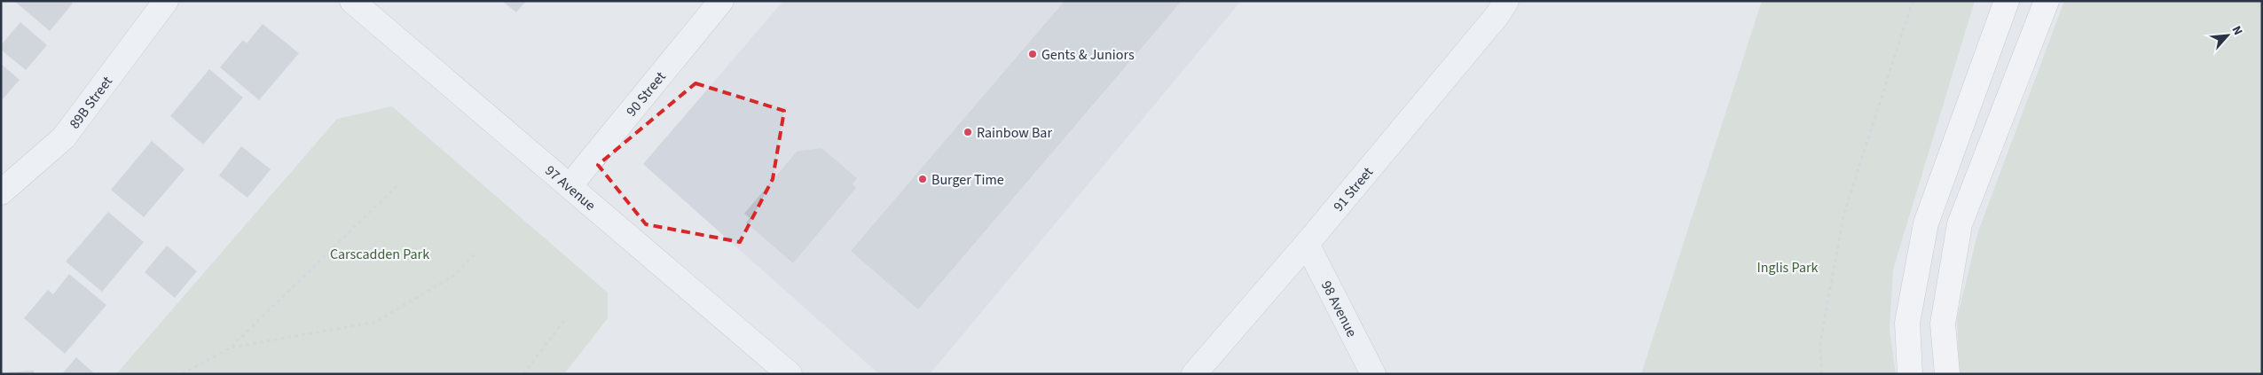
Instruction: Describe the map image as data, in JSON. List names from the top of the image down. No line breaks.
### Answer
{"streets":{"street":["90 Street","89B Street","97 Avenue","91 Street","98 Avenue"]},"crossings":[["90 Street","97 Avenue"],["91 Street","98 Avenue"]],"parks":["Carscadden Park","Inglis Park"],"places":["Gents & Juniors","Rainbow Bar","Burger Time"],"north":"top right"}
